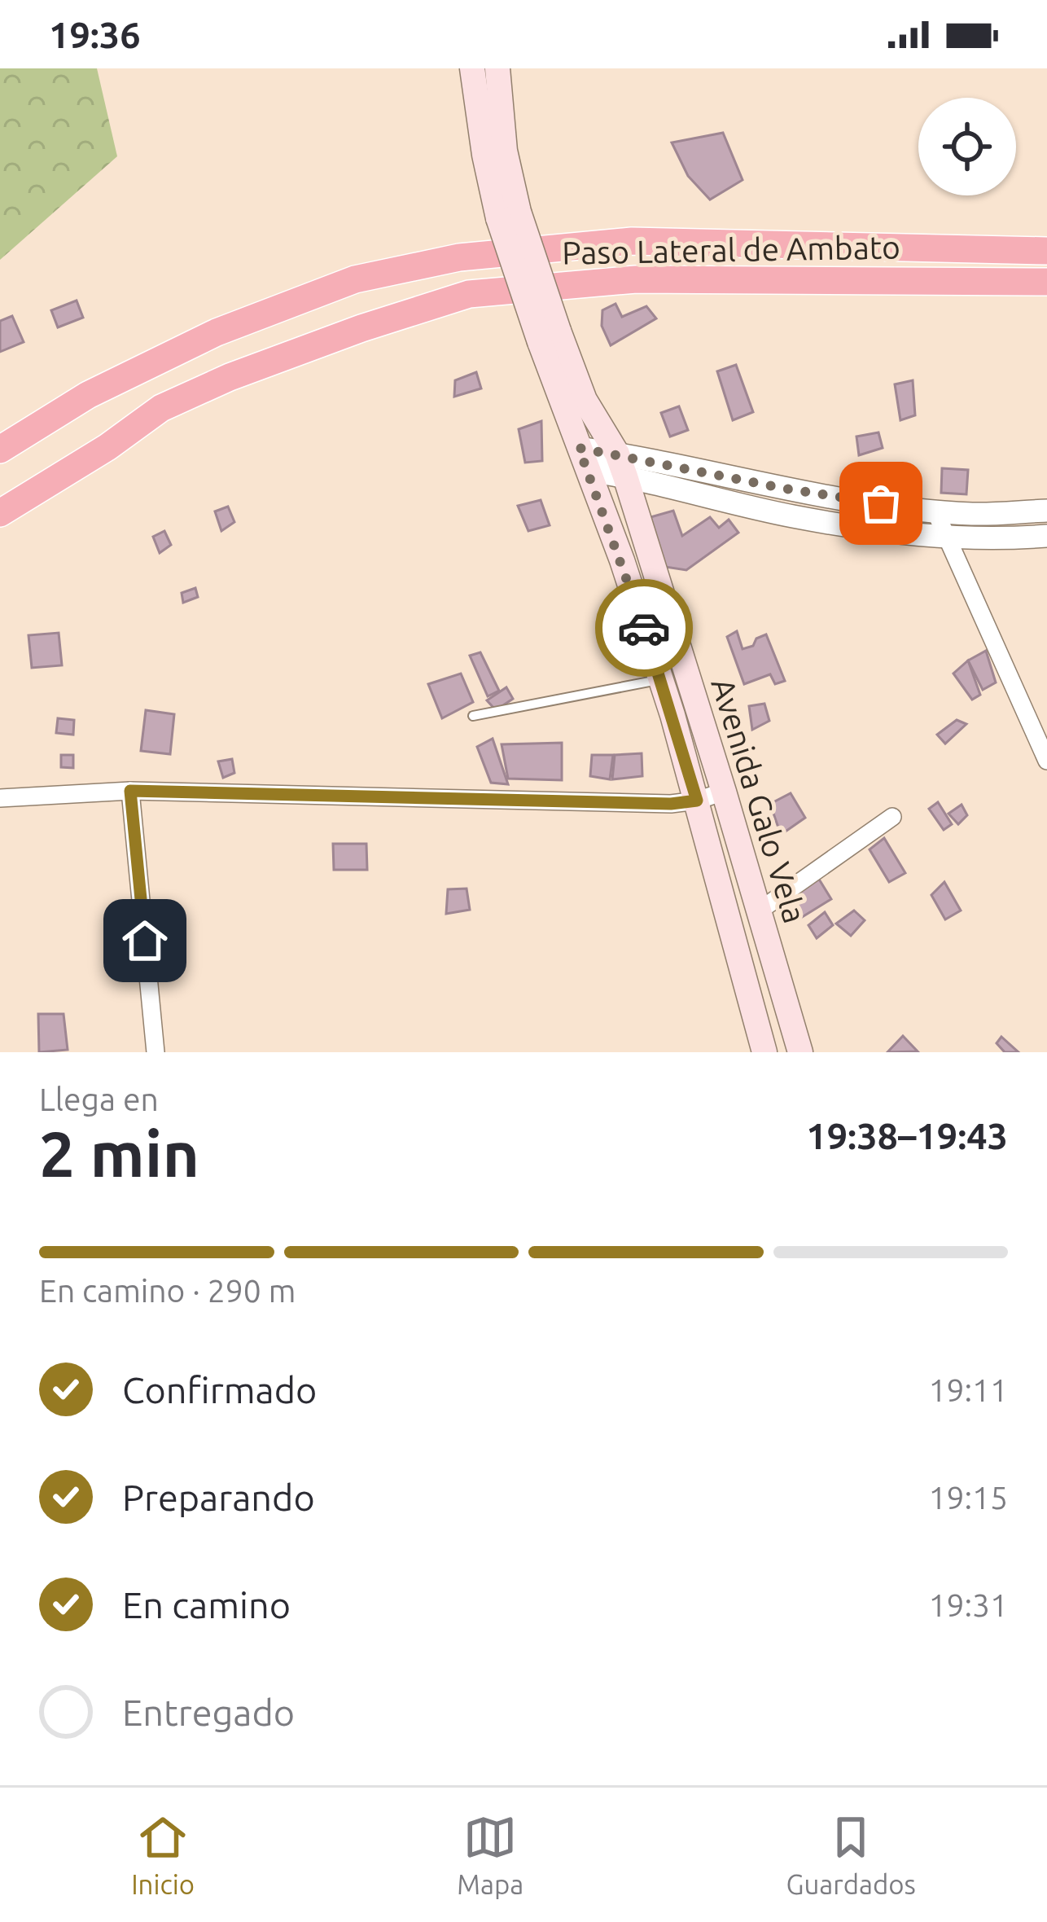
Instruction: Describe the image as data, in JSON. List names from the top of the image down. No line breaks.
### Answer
{"streets":{"highway":["Paso Lateral de Ambato"],"main road":["Avenida Galo Vela"]},"page":{"status":"19:36","heading":["2 min","Llega en","19:38–19:43"],"bar":"En camino · 290 m","list":[["Confirmado","19:11"],["Preparando","19:15"],["En camino","19:31"],"Entregado"],"tabs":["Inicio","Mapa","Guardados"]}}
